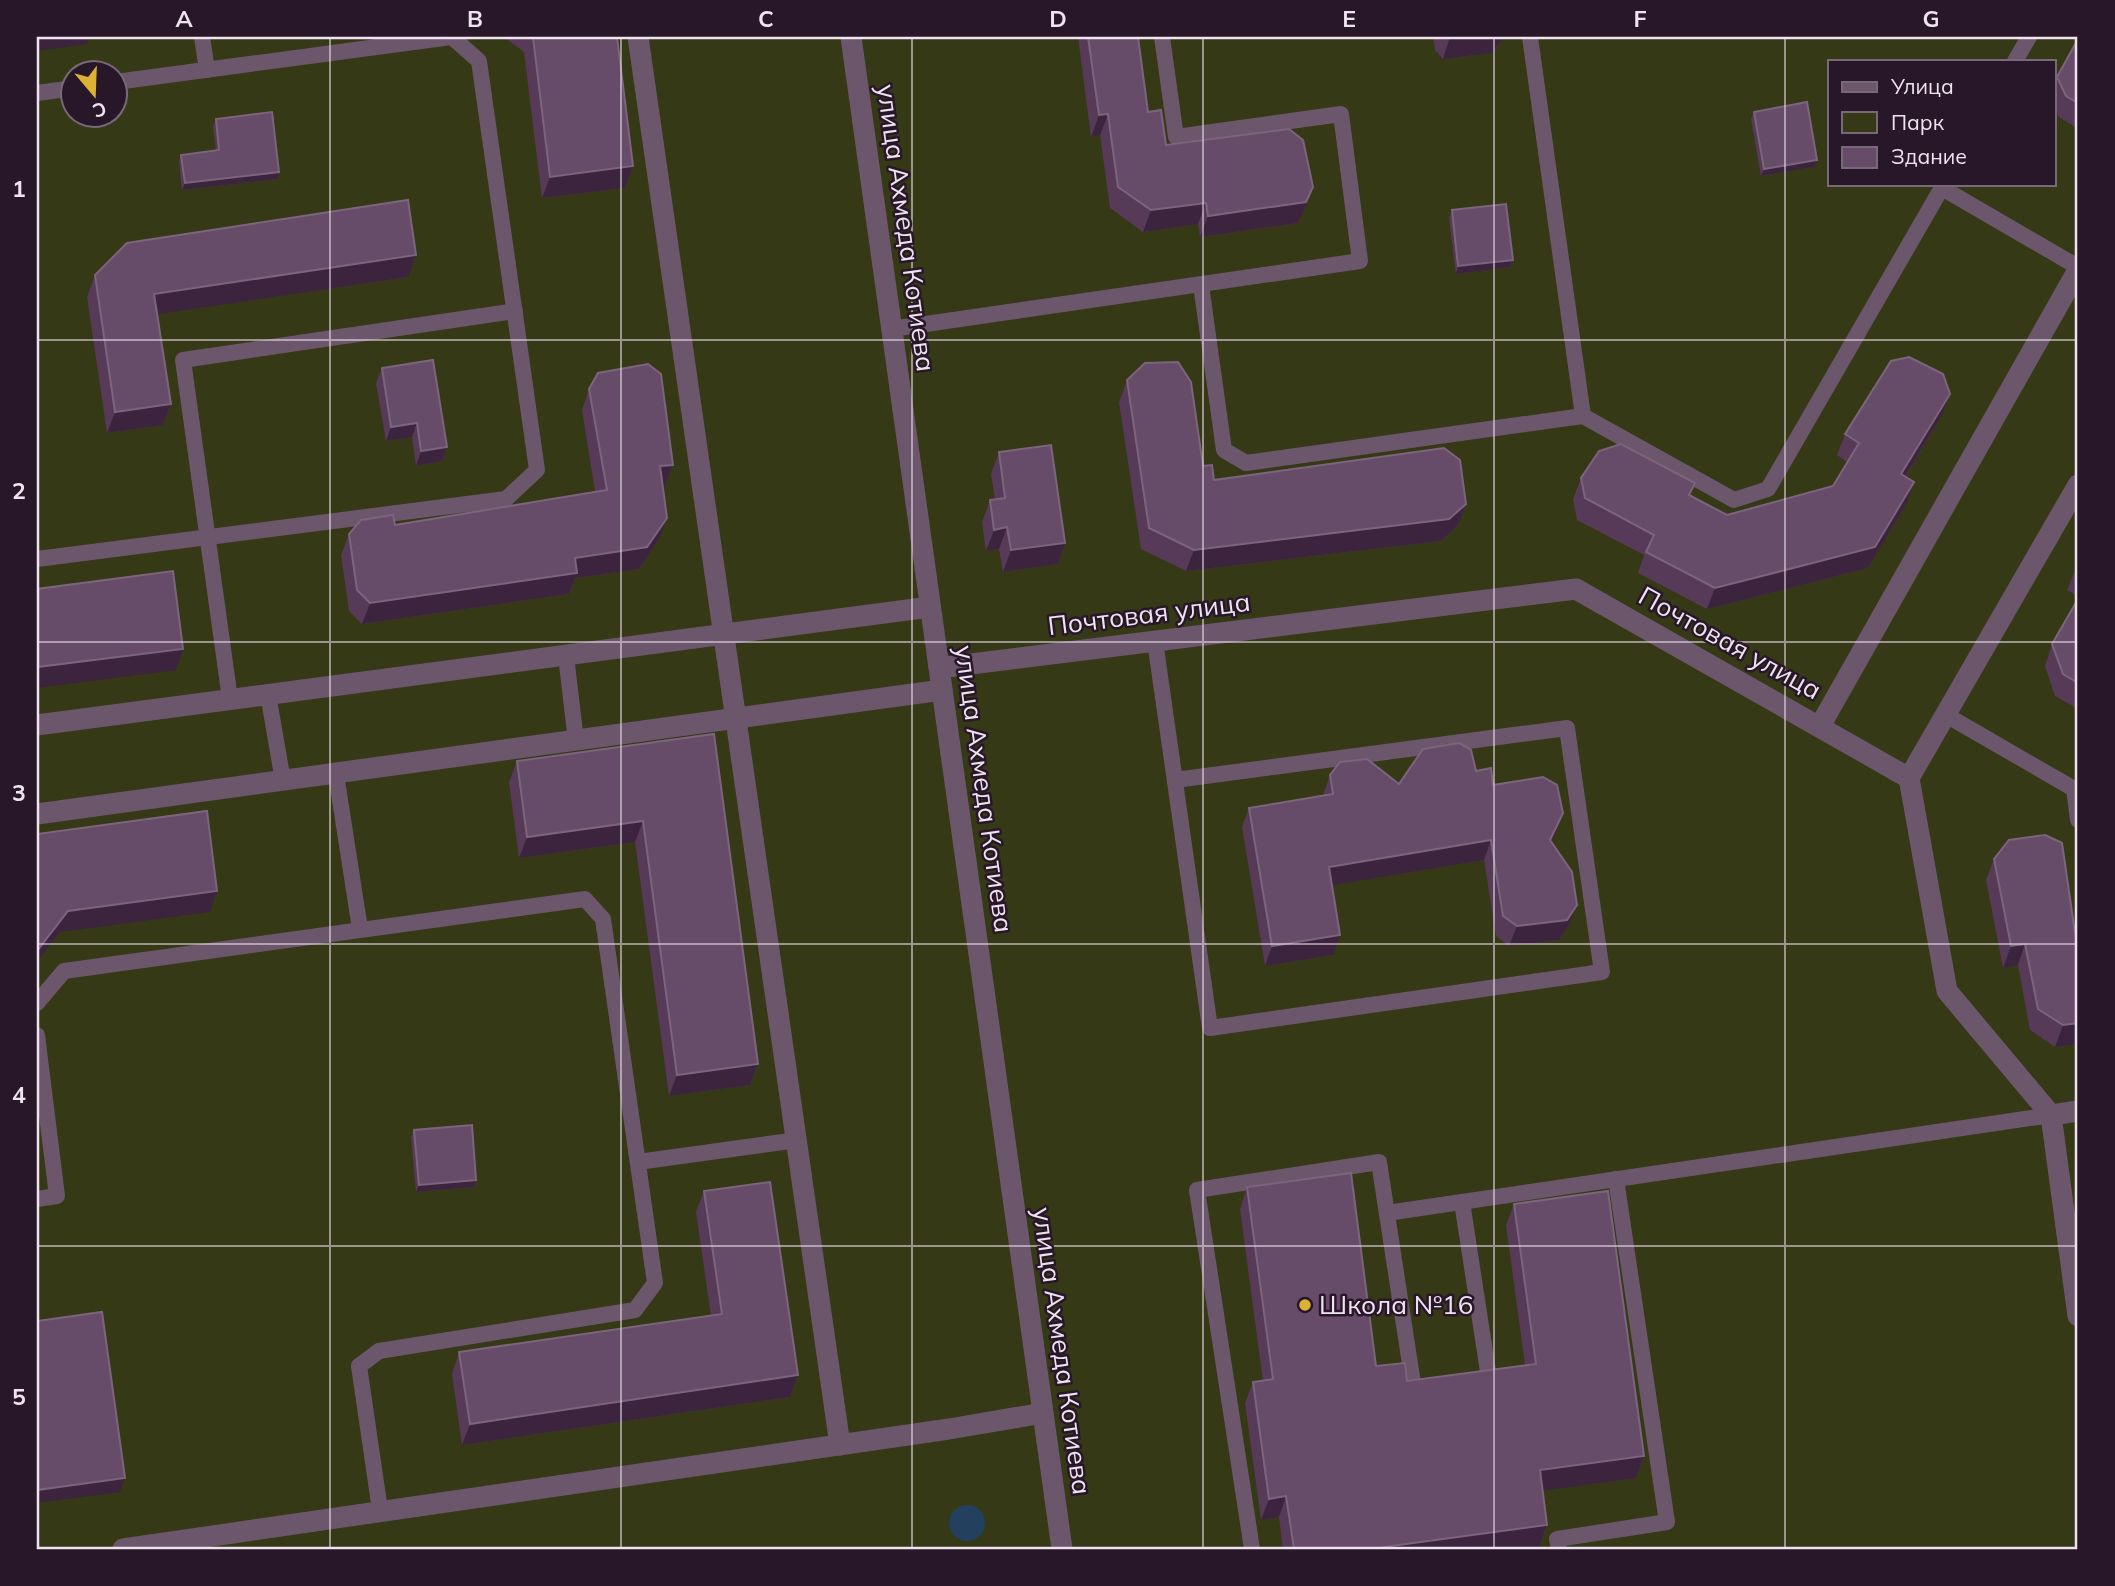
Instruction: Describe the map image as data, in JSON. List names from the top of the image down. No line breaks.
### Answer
{"streets":{"street":["улица Ахмеда Котиева","Почтовая улица"]},"crossings":[["улица Ахмеда Котиева","Почтовая улица"]],"places":["Школа №16"],"legend":["Улица","Парк","Здание"],"north":"bottom","grid":{"columns":["A","B","C","D","E","F","G"],"rows":["1","2","3","4","5"]}}
